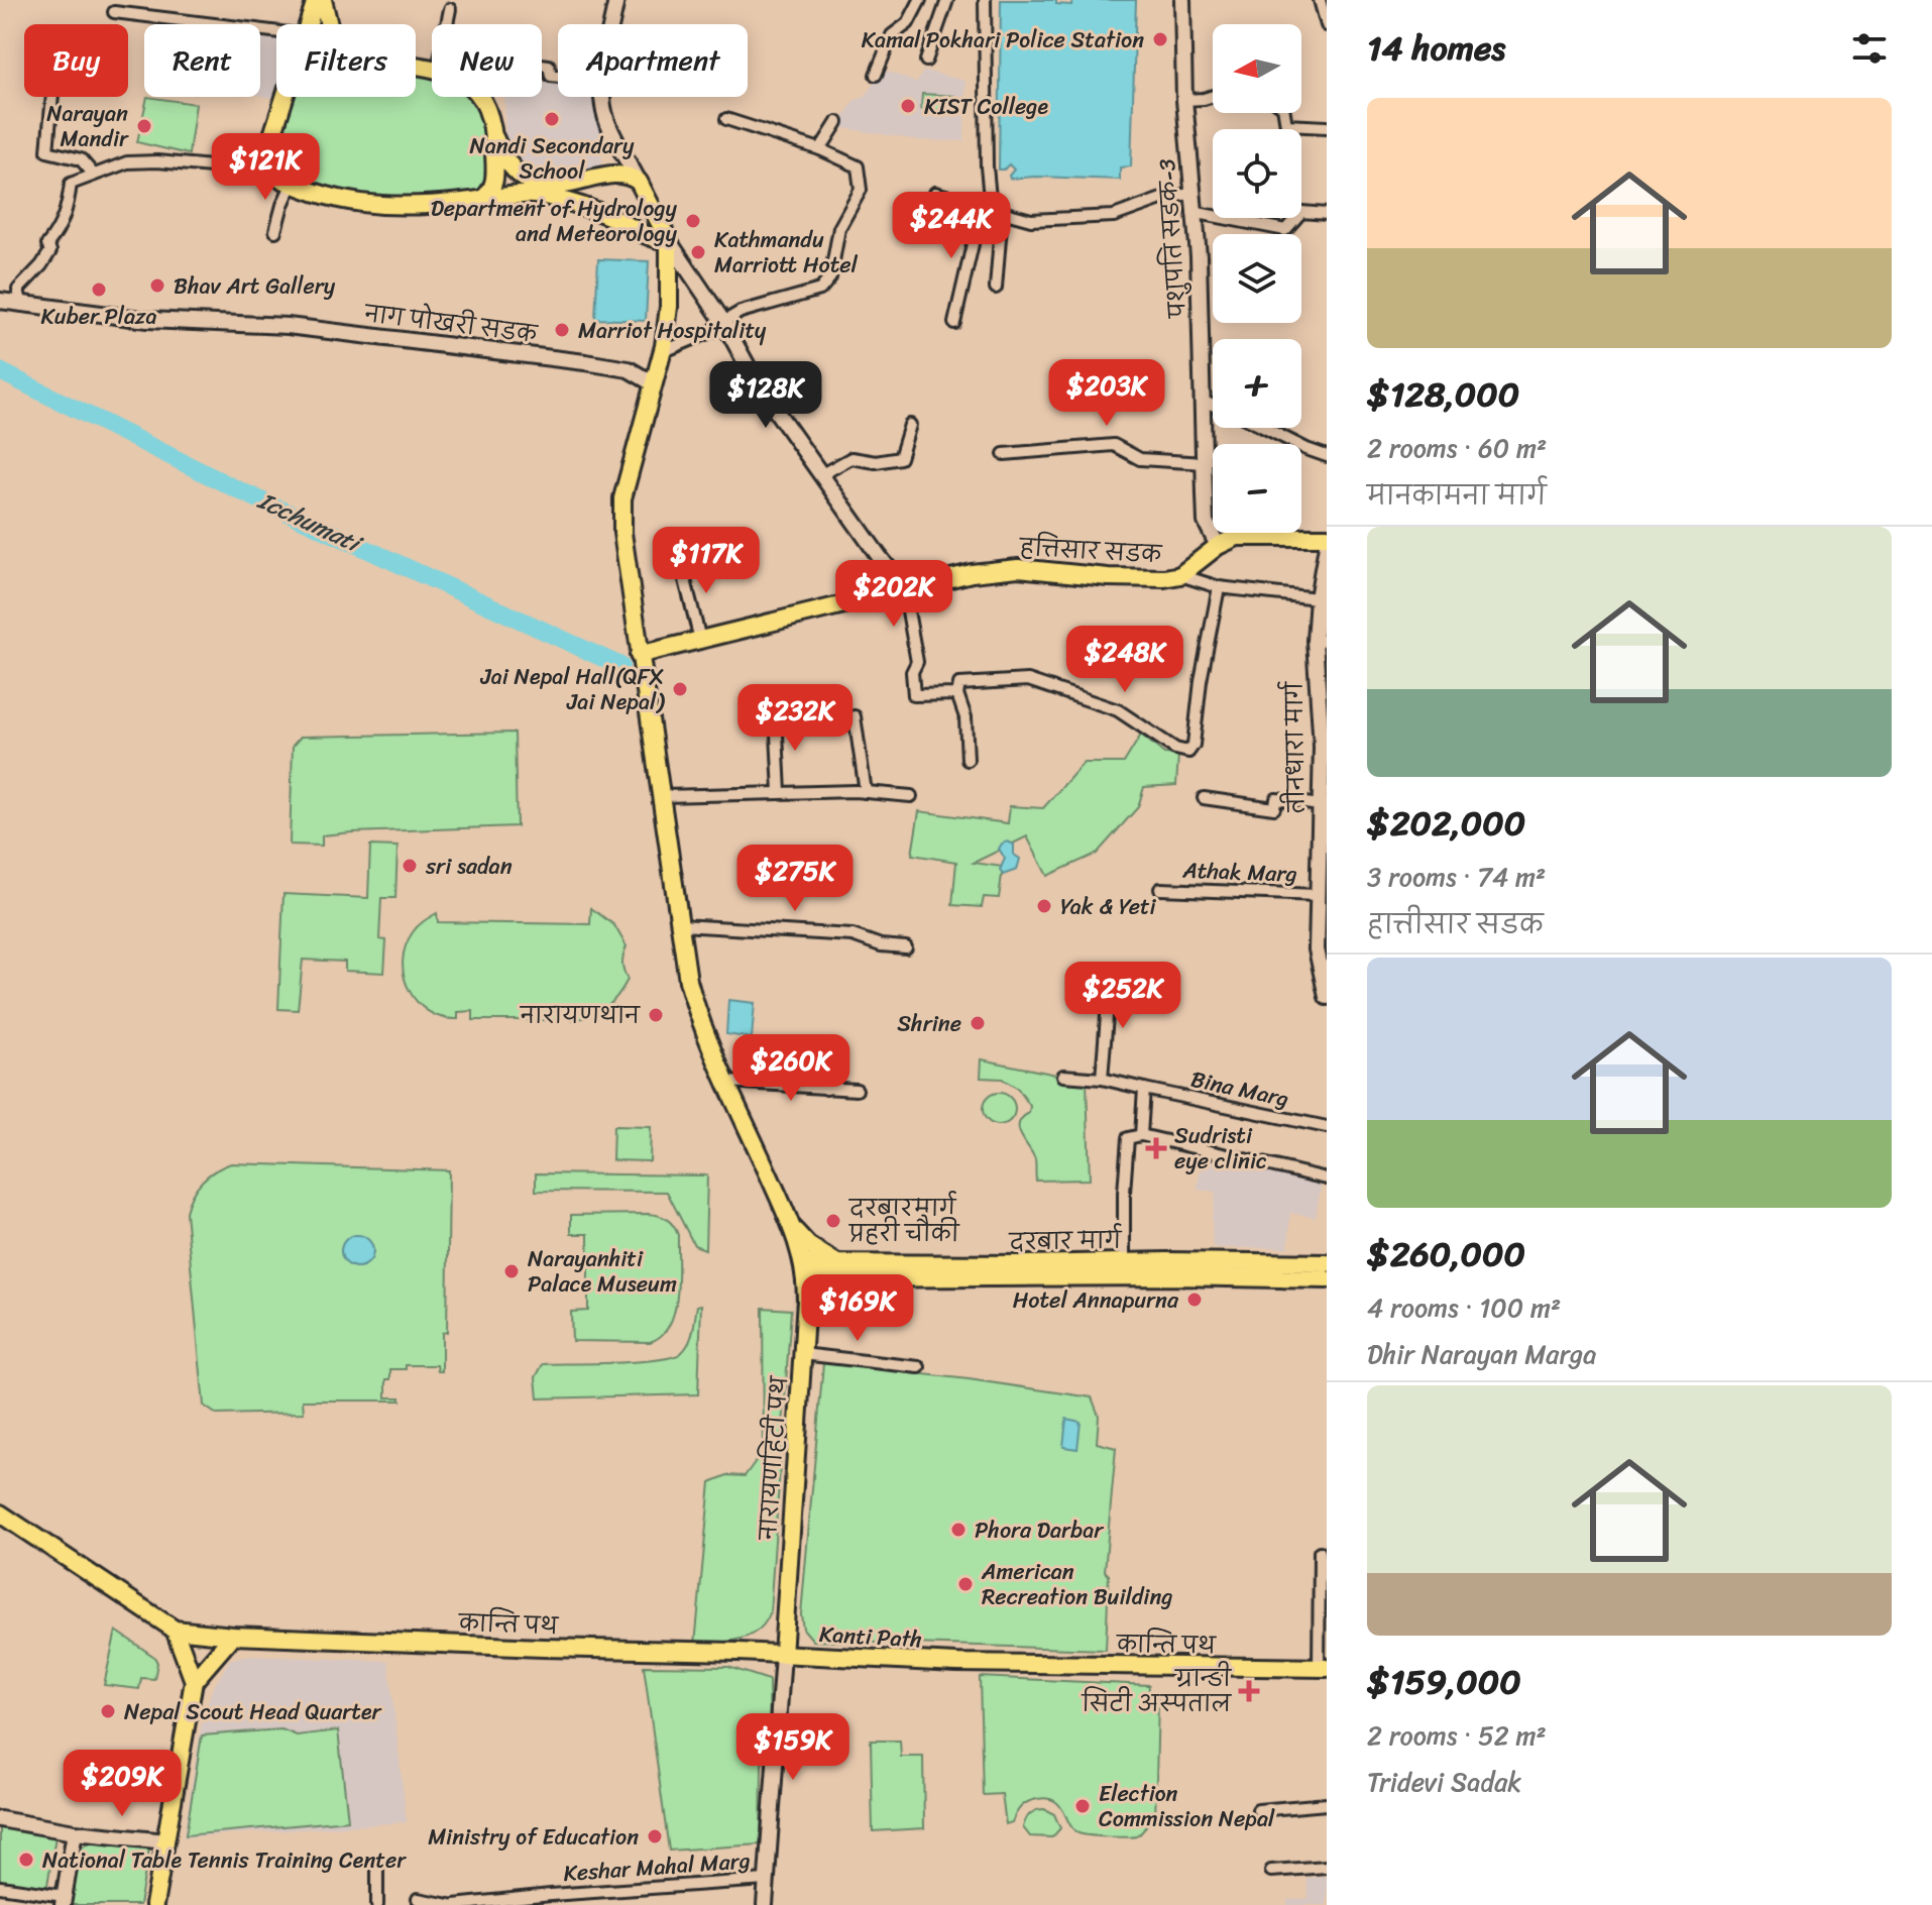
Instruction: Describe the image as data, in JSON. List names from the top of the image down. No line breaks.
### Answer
{"streets":{"main road":["पशुपति सडक-3","नाग पोखरी सडक","हत्तिसार सडक","तीनधारा मार्ग","दरबार मार्ग","नारायणहिटी पथ","कान्ति पथ","Kanti Path"],"street":["Athak Marg","Bina Marg","Keshar Mahal Marg"]},"crossings":[["पशुपति सडक-3","हत्तिसार सडक"],["तीनधारा मार्ग","Athak Marg"],["दरबार मार्ग","नारायणहिटी पथ"],["नारायणहिटी पथ","कान्ति पथ"],["नारायणहिटी पथ","Kanti Path"],["कान्ति पथ","Kanti Path"]],"water":["Icchumati"],"places":{"other":["Kamal Pokhari Police Station","KIST College","Nandi Secondary School","Narayan Mandir","Department of Hydrology and Meteorology","Kathmandu Marriott Hotel","Bhav Art Gallery","Kuber Plaza","Marriot Hospitality","Jai Nepal Hall(QFX Jai Nepal)","sri sadan","Yak & Yeti","नारायणथान","Shrine","दरबारमार्ग प्रहरी चौकी","Narayanhiti Palace Museum","Hotel Annapurna","Phora Darbar","American Recreation Building","Nepal Scout Head Quarter","Election Commission Nepal","Ministry of Education","National Table Tennis Training Center"],"health":["Sudristi eye clinic","ग्रान्डी सिटी अस्पताल"]},"north":"left","page":{"heading":"14 homes","map_buttons":["+","−"],"chip":["Buy","Rent","Filters","New","Apartment"],"list":[{"name":"$128,000","note":"2 rooms · 60 m² · मानकामना मार्ग"},{"name":"$202,000","note":"3 rooms · 74 m² · हात्तीसार सडक"},{"name":"$260,000","note":"4 rooms · 100 m² · Dhir Narayan Marga"},{"name":"$159,000","note":"2 rooms · 52 m² · Tridevi Sadak"}],"price":["$121K","$244K","$203K","$128K","$117K","$202K","$248K","$232K","$275K","$252K","$260K","$169K","$159K","$209K"]}}
